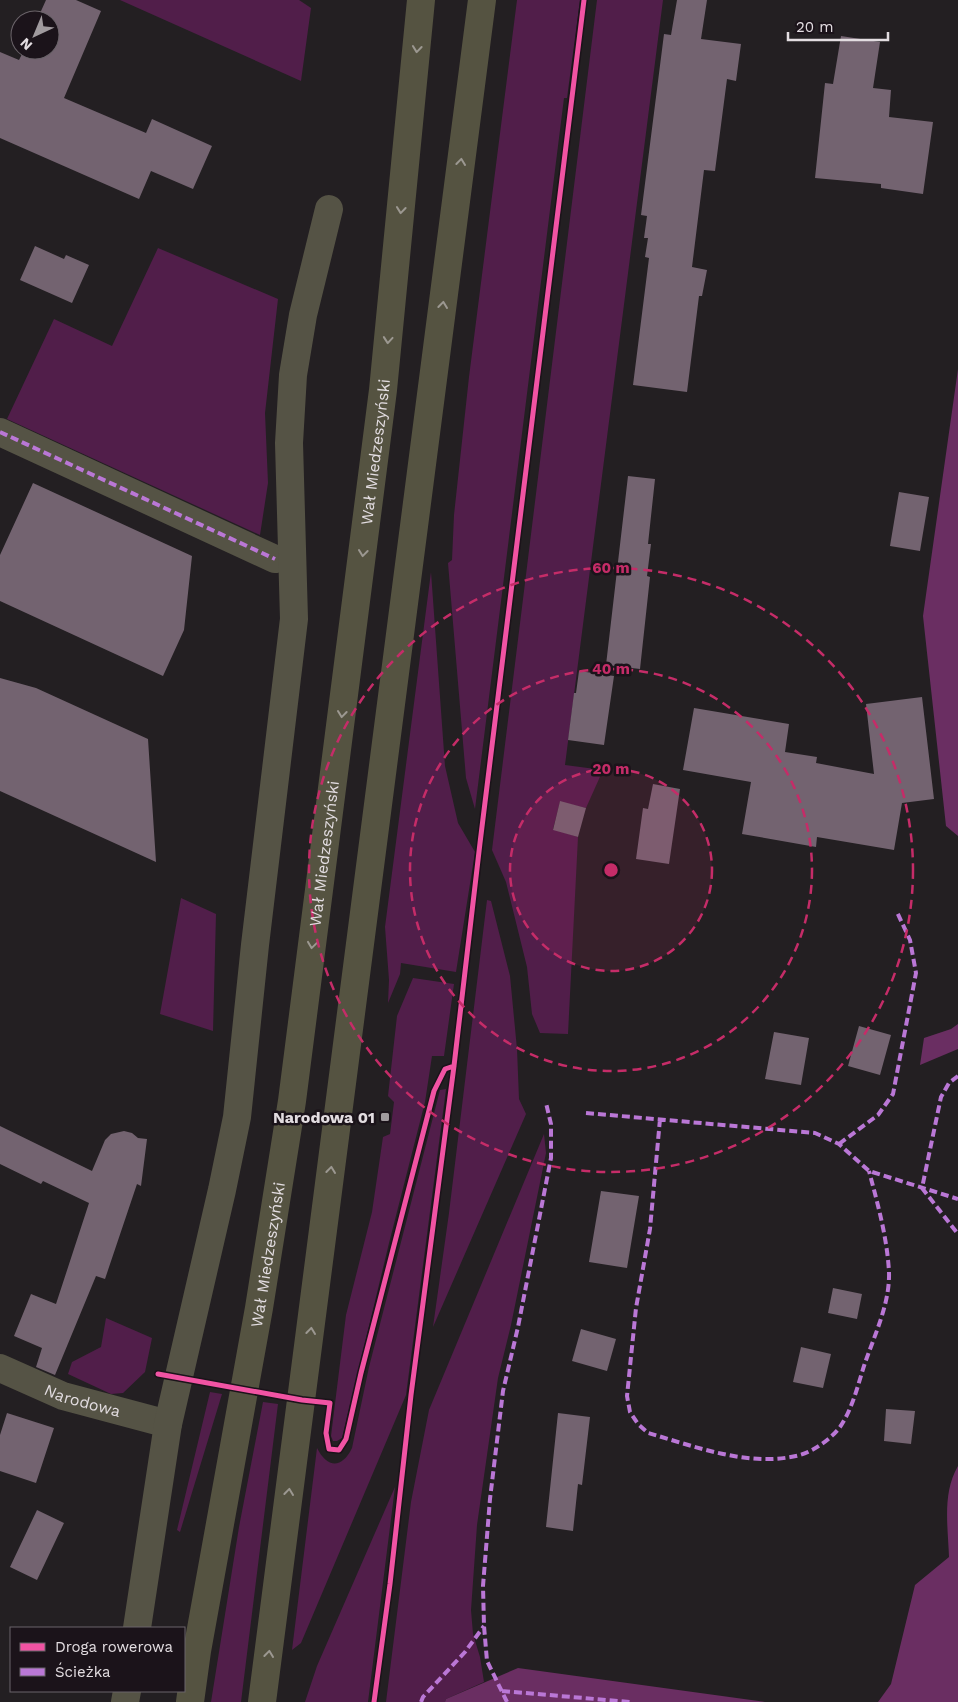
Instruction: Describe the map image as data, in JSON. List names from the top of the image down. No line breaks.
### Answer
{"streets":{"main road":["Wał Miedzeszyński"],"street":["Narodowa"]},"places":{"transit":["Narodowa 01"]},"legend":["Droga rowerowa","Ścieżka"],"scale_bar":"20 m","north":"bottom left","rings":["60 m","40 m","20 m"]}
